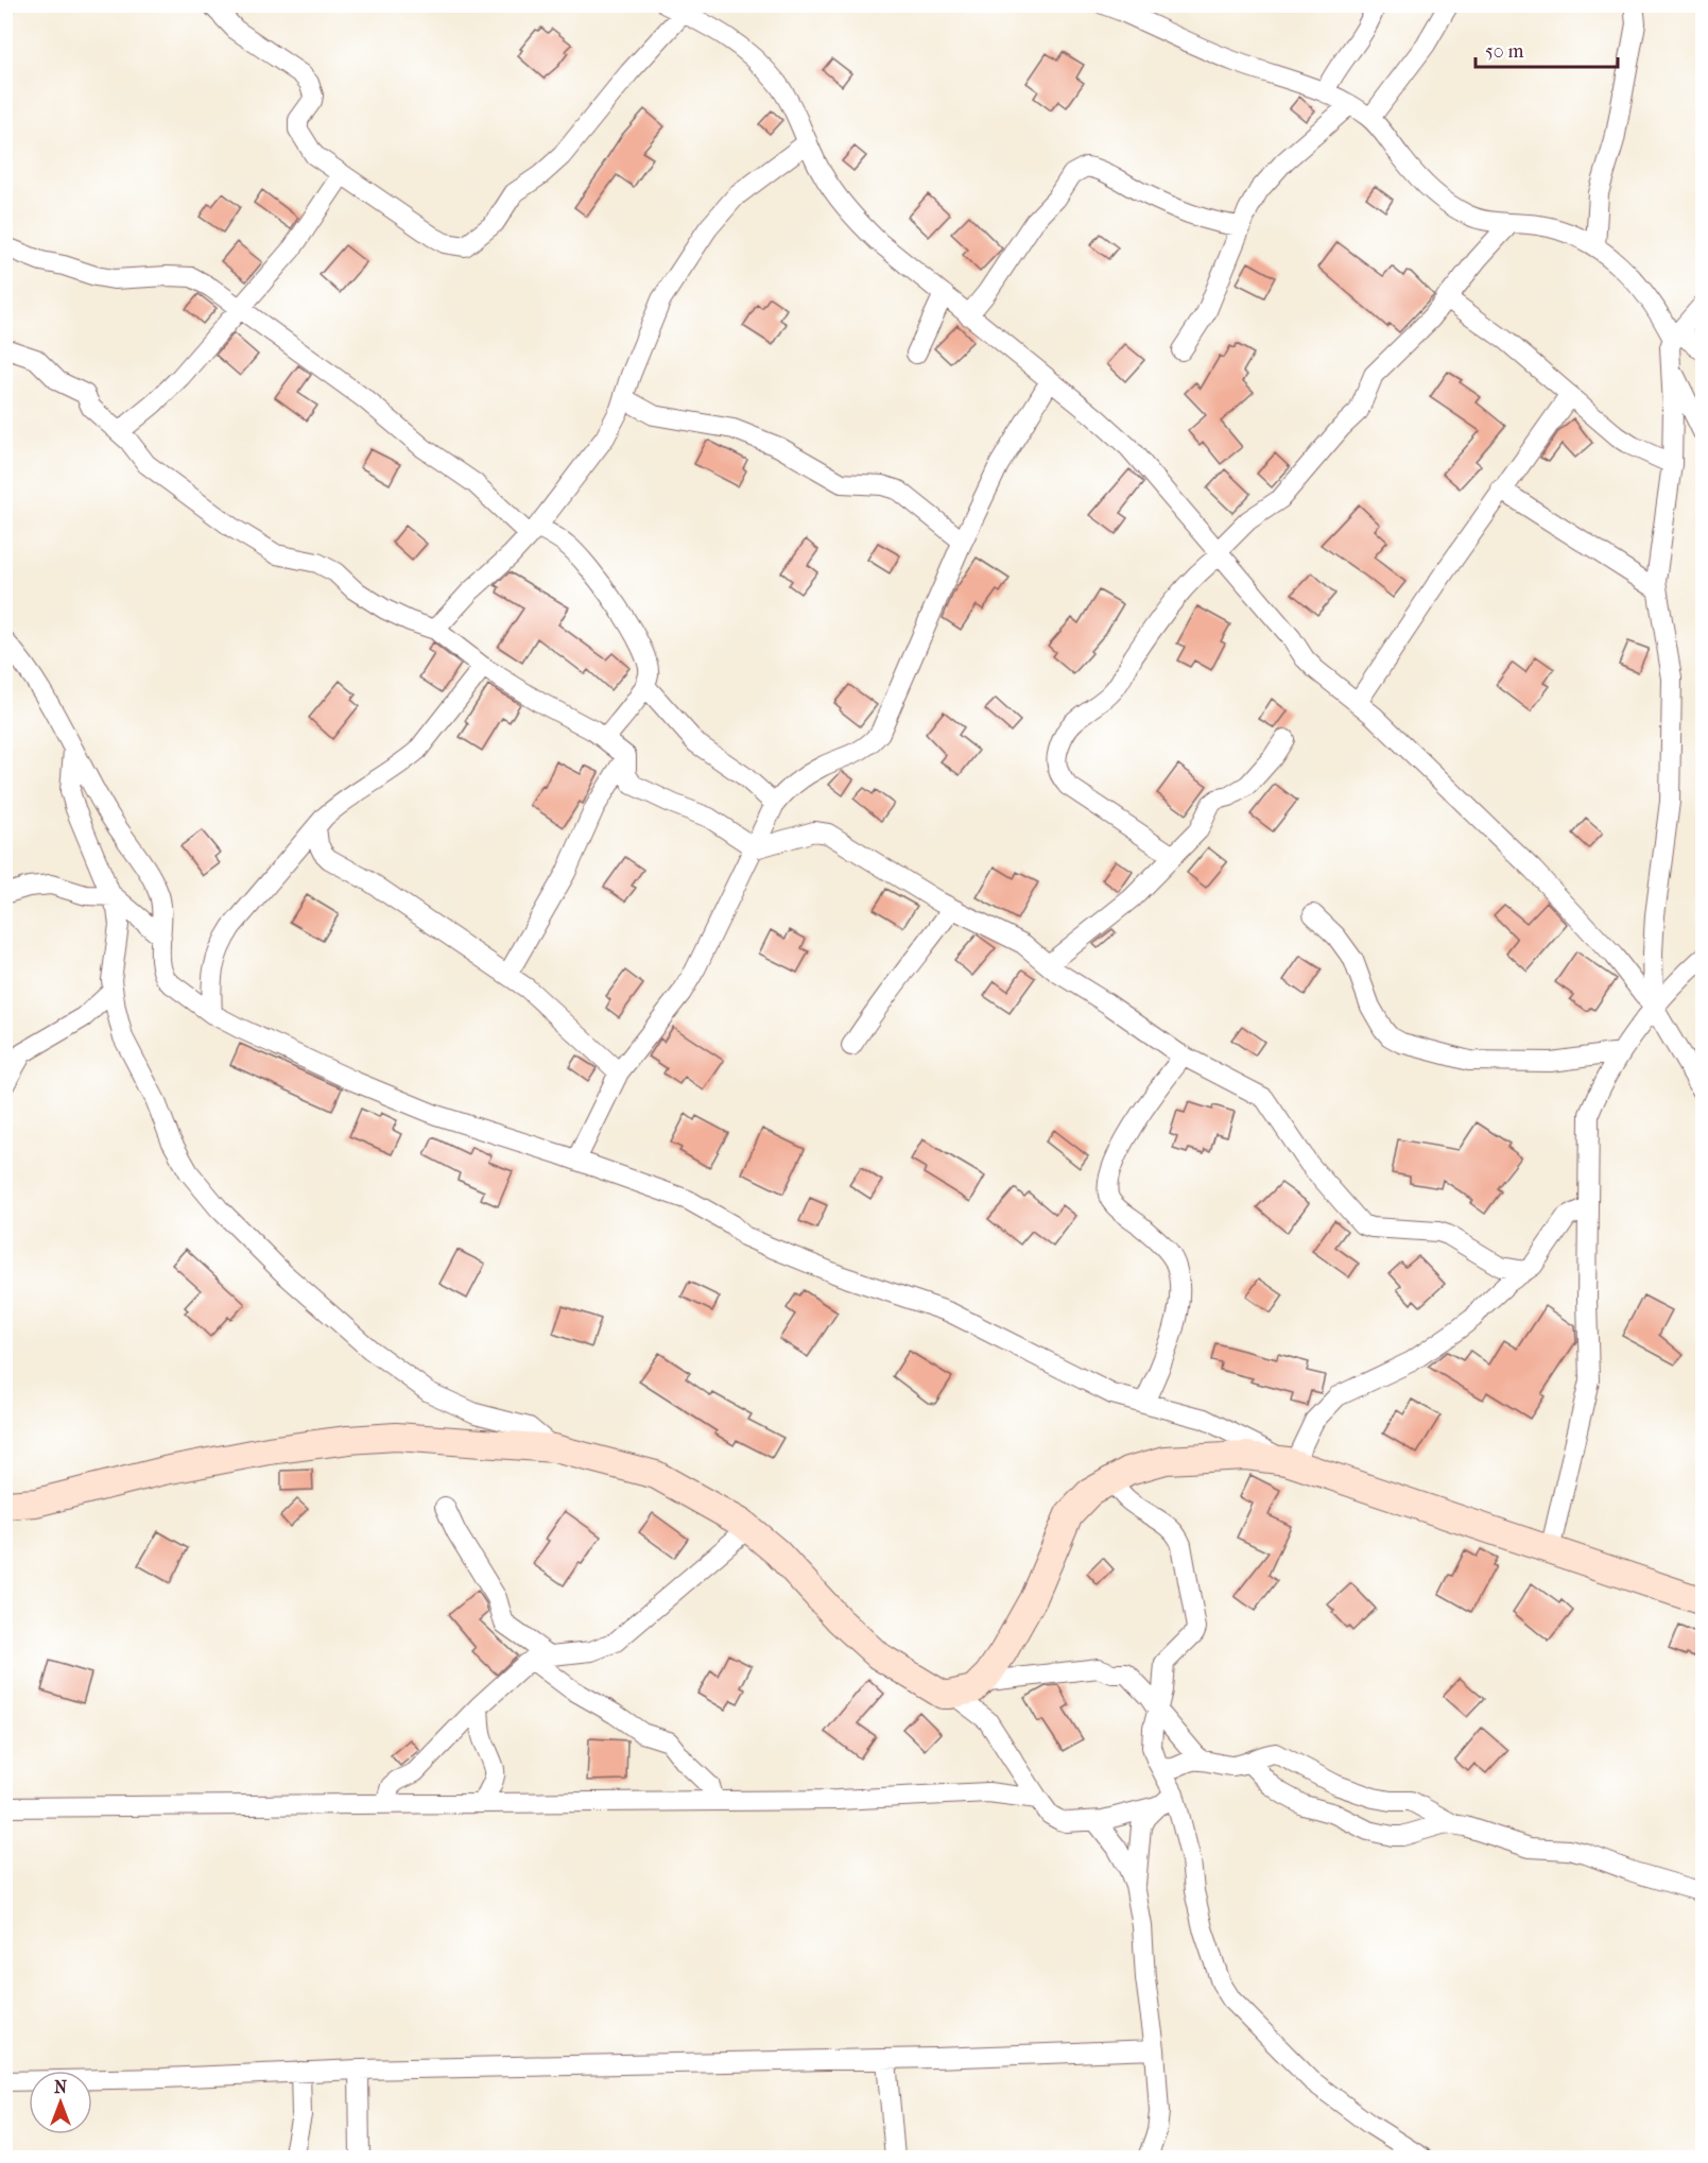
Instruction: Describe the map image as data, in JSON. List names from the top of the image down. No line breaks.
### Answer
{"scale_bar":"50 m","north":"top"}
